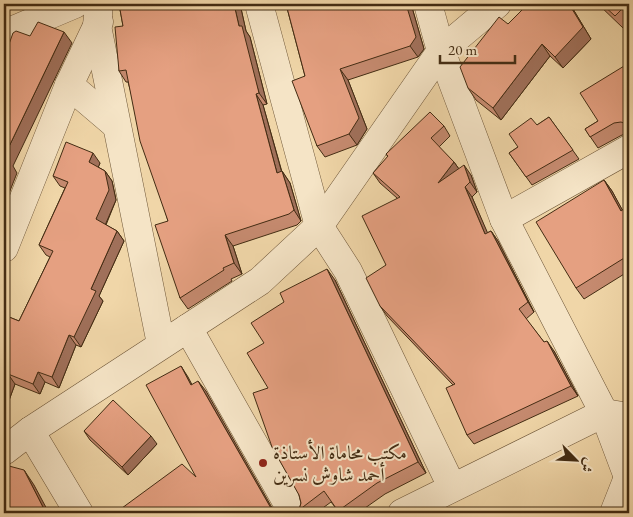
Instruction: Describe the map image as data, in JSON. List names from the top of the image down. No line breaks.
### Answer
{"places":["مكتب محاماة الأستاذة أحمد شاوش نسرين"],"scale_bar":"20 m","north":"bottom right"}
